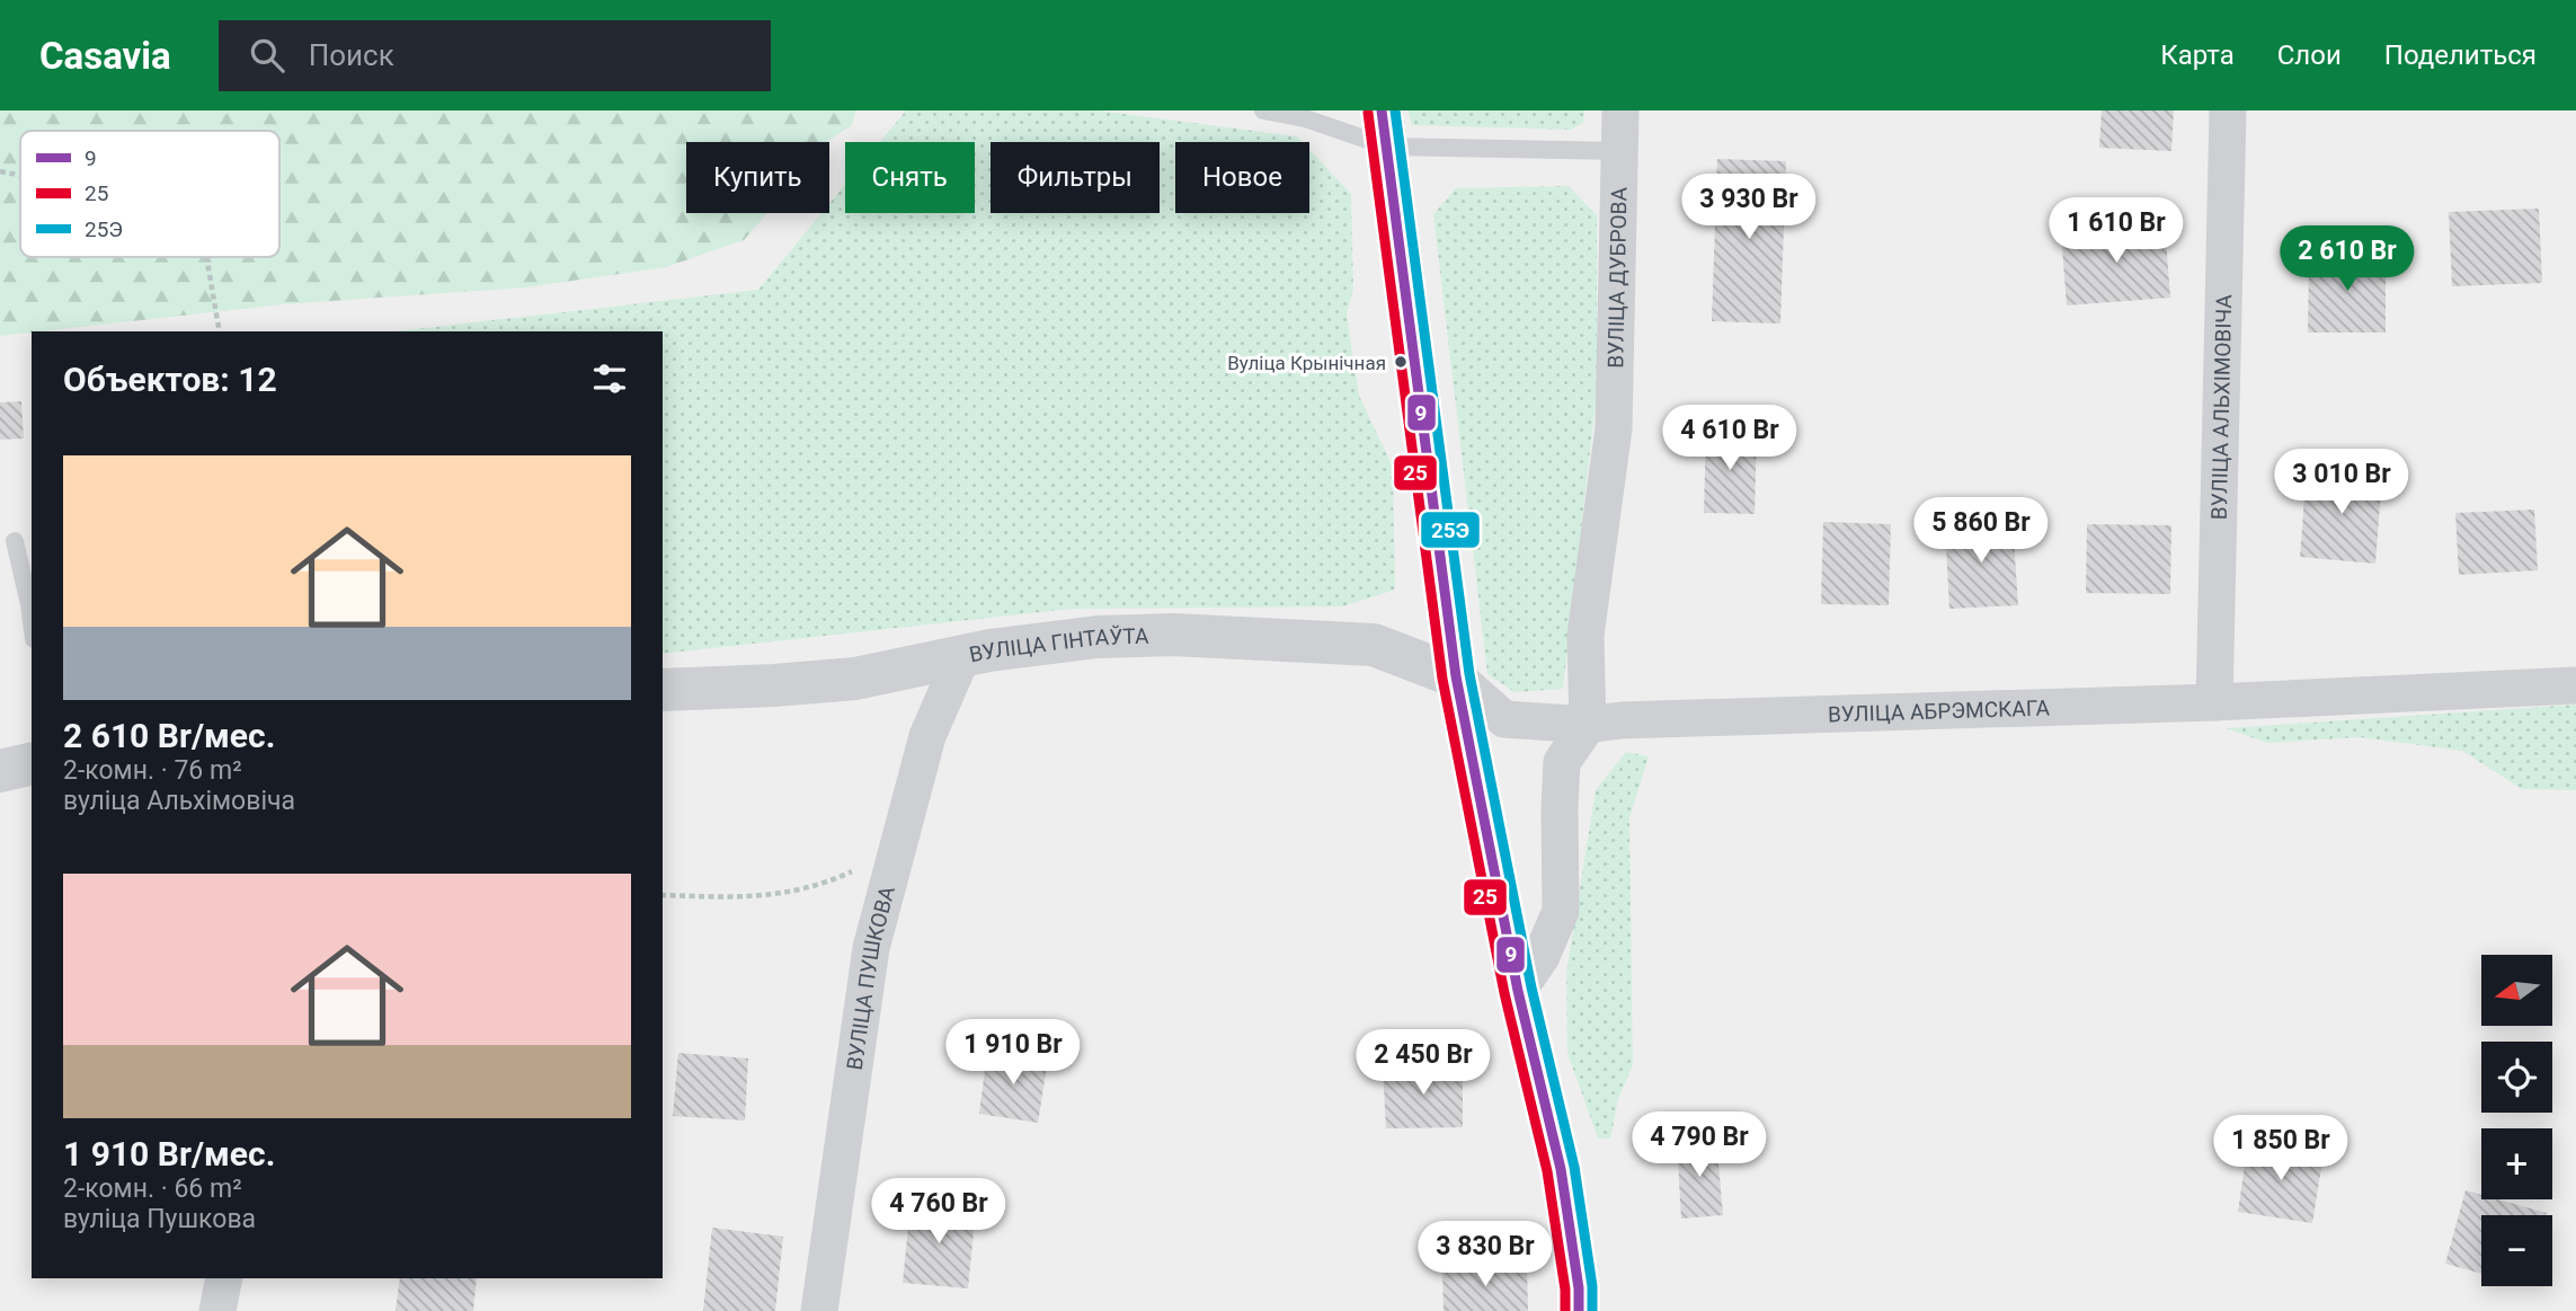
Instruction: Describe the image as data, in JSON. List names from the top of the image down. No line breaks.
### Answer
{"streets":{"street":["ВУЛІЦА ДУБРОВА","ВУЛІЦА АЛЬХІМОВІЧА","ВУЛІЦА ГІНТАЎТА","ВУЛІЦА АБРЭМСКАГА","ВУЛІЦА ПУШКОВА"]},"crossings":[["ВУЛІЦА ДУБРОВА","ВУЛІЦА АБРЭМСКАГА"],["ВУЛІЦА АЛЬХІМОВІЧА","ВУЛІЦА АБРЭМСКАГА"],["ВУЛІЦА ГІНТАЎТА","ВУЛІЦА АБРЭМСКАГА"],["ВУЛІЦА ГІНТАЎТА","ВУЛІЦА ПУШКОВА"]],"places":["Вуліца Крынічная"],"lines":["transit line 9","transit line 25Э","transit line 25"],"legend":["9","25","25Э"],"north":"left","page":{"header":"Casavia","search":"Поиск","nav":["Карта","Слои","Поделиться"],"chip":["Купить","Снять","Фильтры","Новое"],"price":["3 930 Br","1 610 Br","2 610 Br","4 610 Br","3 010 Br","5 860 Br","1 910 Br","2 450 Br","4 790 Br","1 850 Br","4 760 Br","3 830 Br"],"heading":"Объектов: 12","list":[{"name":"2 610 Br/мес.","note":"2-комн. · 76 m² · вуліца Альхімовіча"},{"name":"1 910 Br/мес.","note":"2-комн. · 66 m² · вуліца Пушкова"}],"map_buttons":["+","−"]}}
